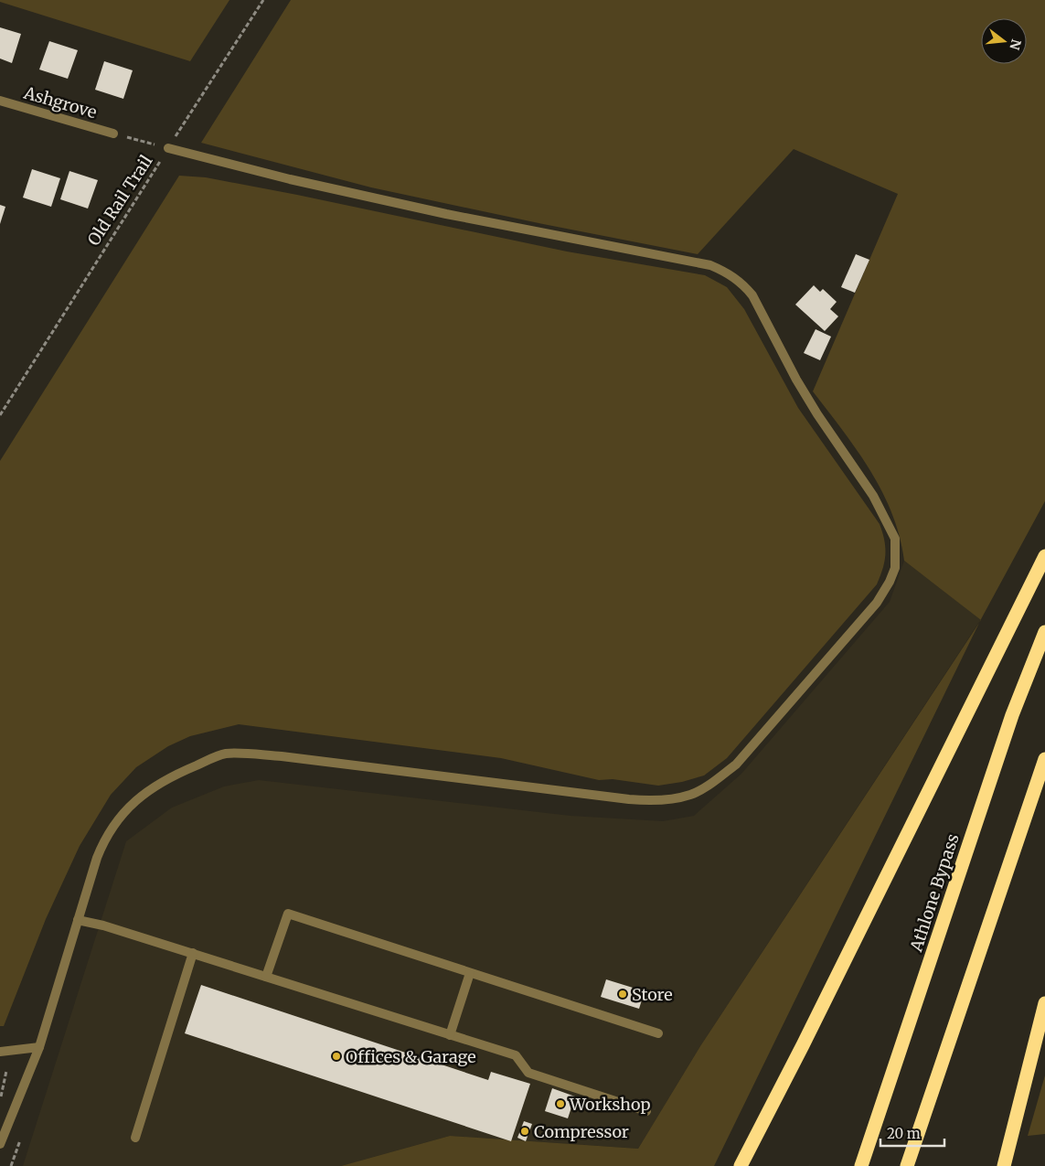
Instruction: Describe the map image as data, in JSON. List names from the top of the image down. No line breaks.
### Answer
{"streets":{"highway":["Athlone Bypass"],"street":["Ashgrove"],"path":["Old Rail Trail"]},"places":["Store","Offices & Garage","Workshop","Compressor"],"scale_bar":"20 m","north":"right"}
